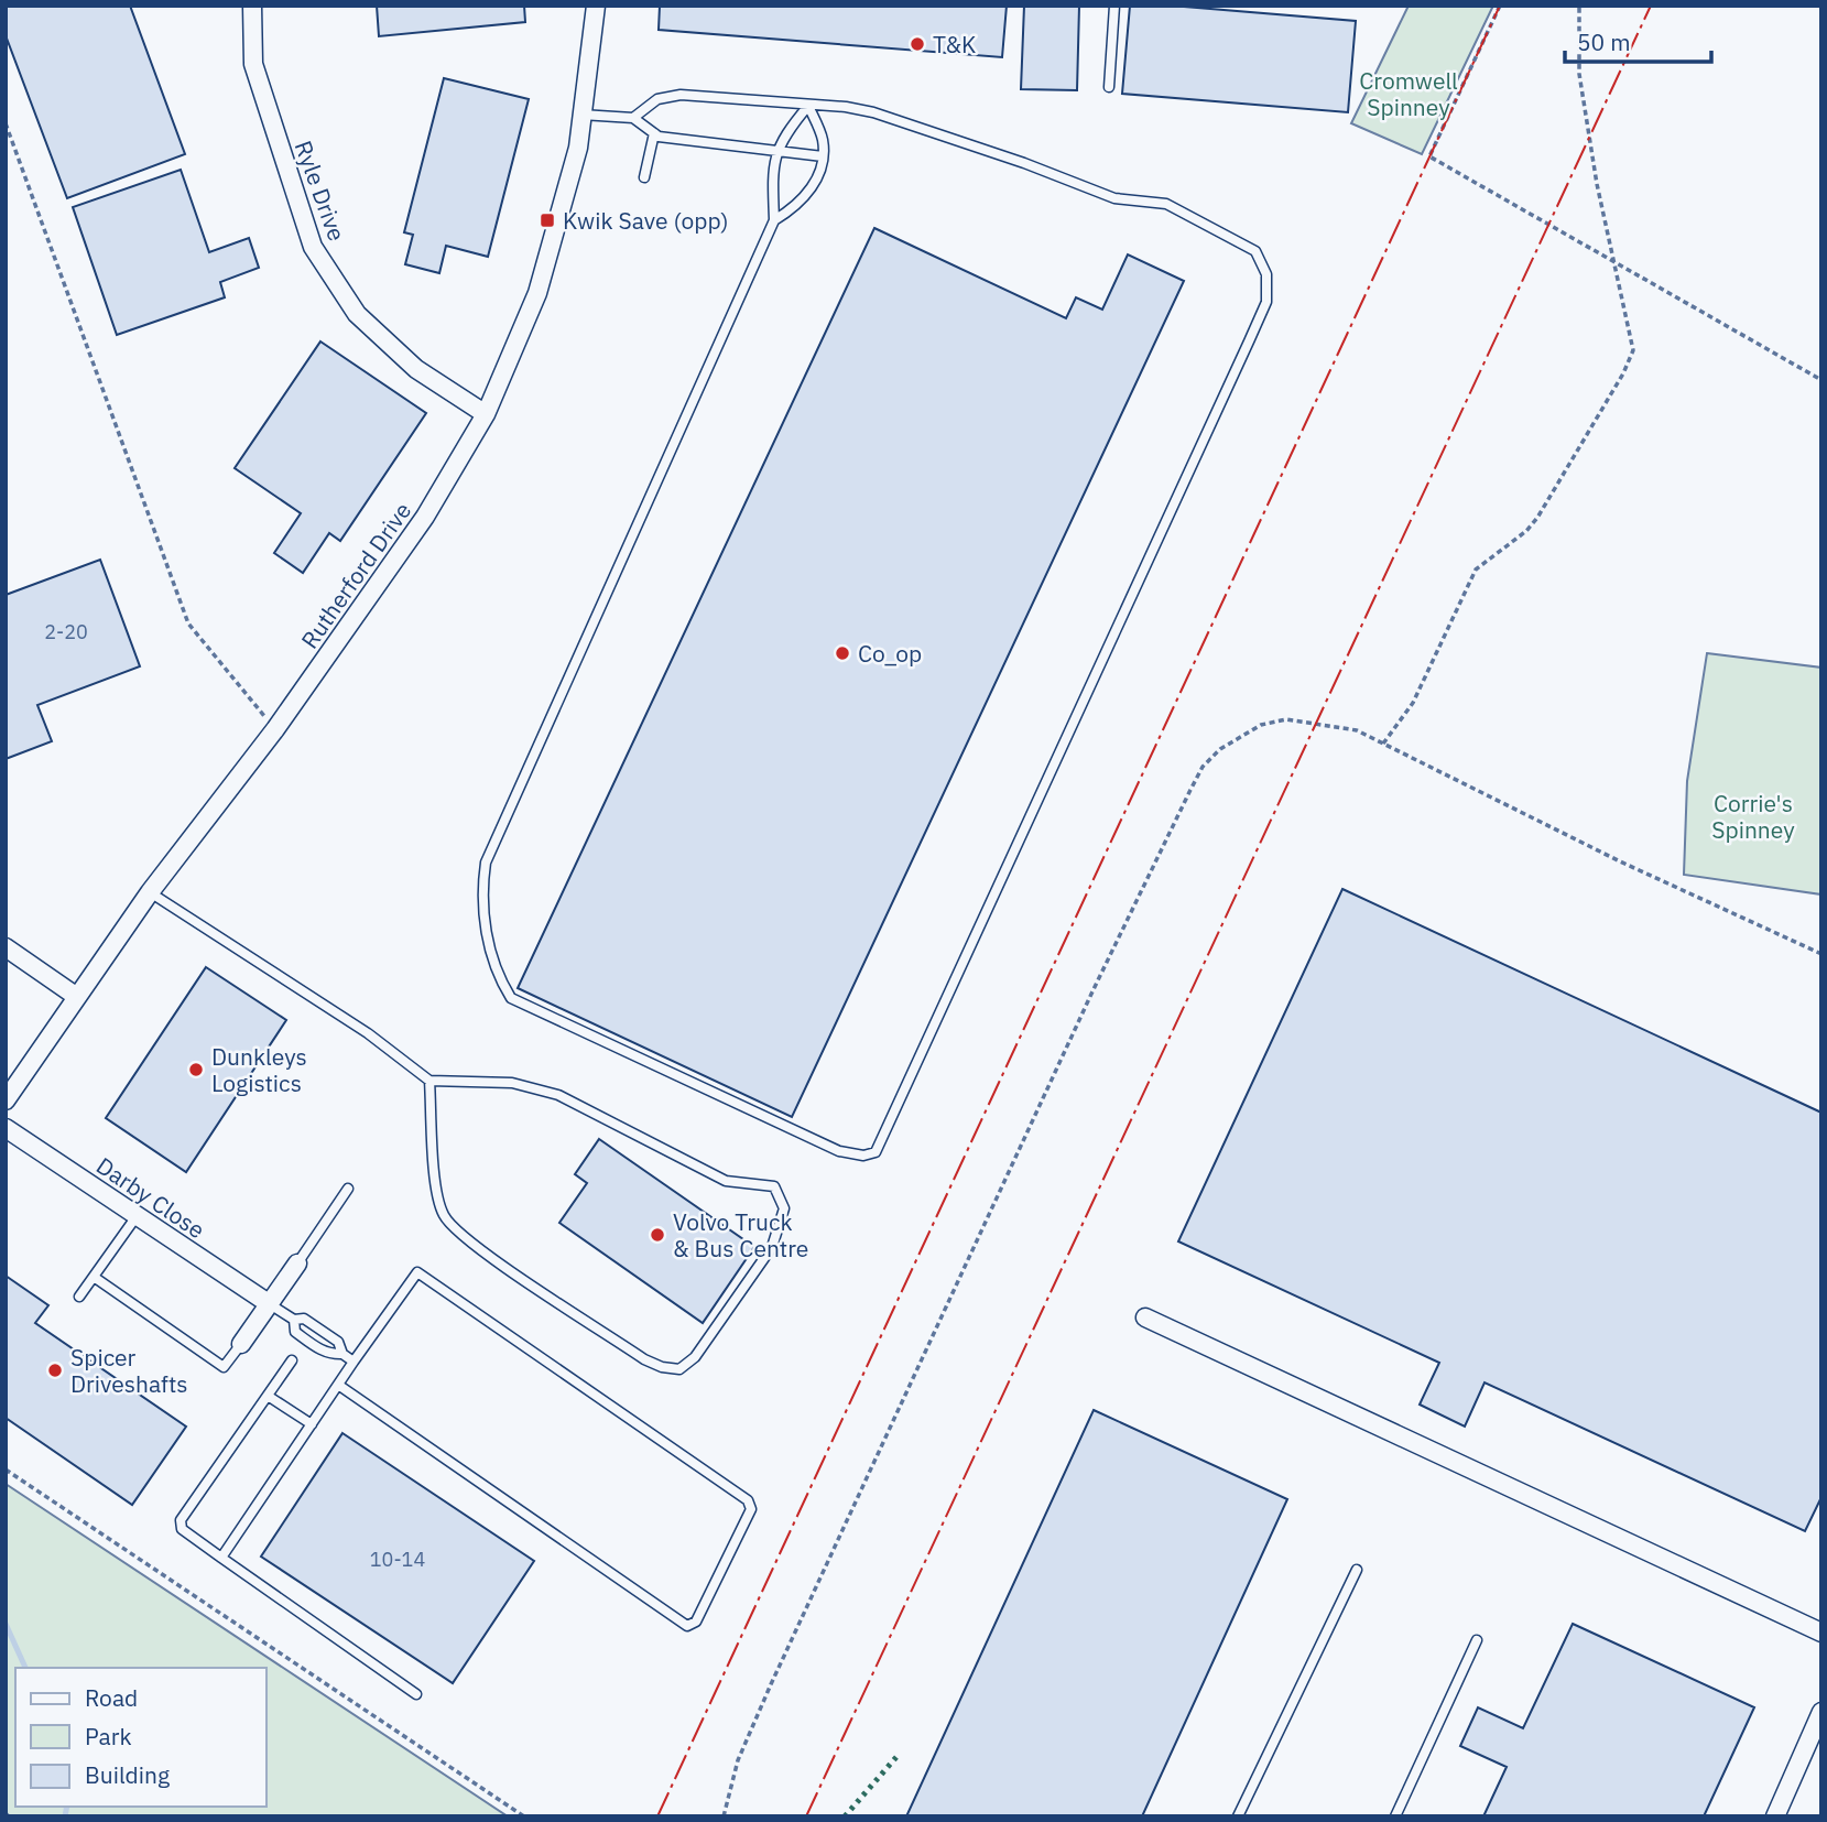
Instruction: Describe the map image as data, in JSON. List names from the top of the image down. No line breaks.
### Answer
{"streets":{"street":["Ryle Drive","Rutherford Drive","Darby Close"]},"crossings":[["Ryle Drive","Rutherford Drive"]],"parks":["Cromwell Spinney","Corrie's Spinney"],"places":{"other":["T&K","Co_op","Dunkleys Logistics","Volvo Truck & Bus Centre","Spicer Driveshafts"],"transit":["Kwik Save (opp)"]},"house_numbers":["2-20","10-14"],"legend":["Road","Park","Building"],"scale_bar":"50 m"}
